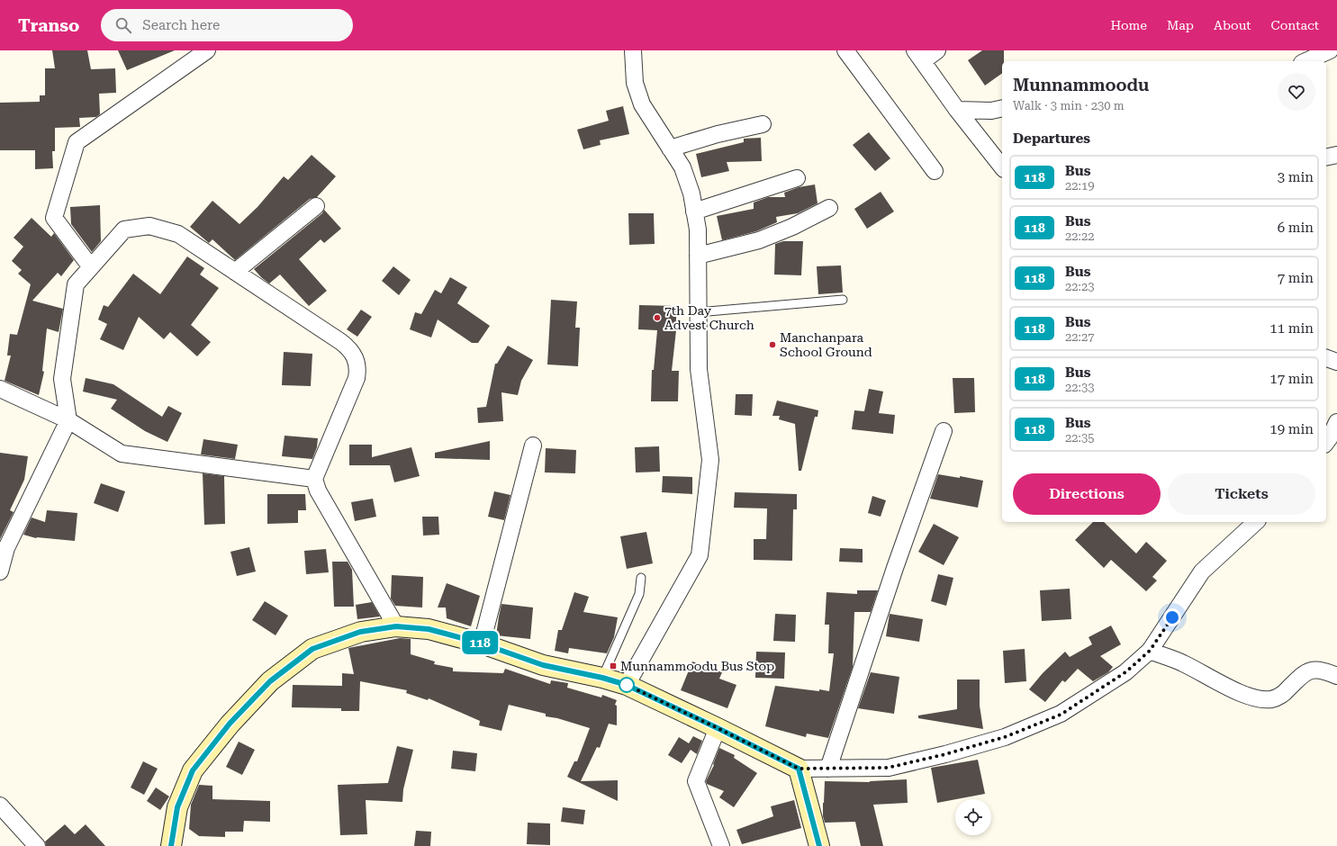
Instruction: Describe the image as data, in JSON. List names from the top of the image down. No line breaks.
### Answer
{"places":{"other":["7th Day Advest Church","Manchanpara School Ground"],"transit":["Munnammoodu Bus Stop"]},"lines":["bus line 118"],"page":{"header":"Transo","search":"Search here","nav":["Home","Map","About","Contact"],"on_map":"118","heading":[["Munnammoodu","Walk · 3 min · 230 m"],"Departures"],"list":[{"mark":"118","name":"Bus","note":"22:19","value":"3 min"},{"mark":"118","name":"Bus","note":"22:22","value":"6 min"},{"mark":"118","name":"Bus","note":"22:23","value":"7 min"},{"mark":"118","name":"Bus","note":"22:27","value":"11 min"},{"mark":"118","name":"Bus","note":"22:33","value":"17 min"},{"mark":"118","name":"Bus","note":"22:35","value":"19 min"}],"buttons":["Directions","Tickets"]}}
